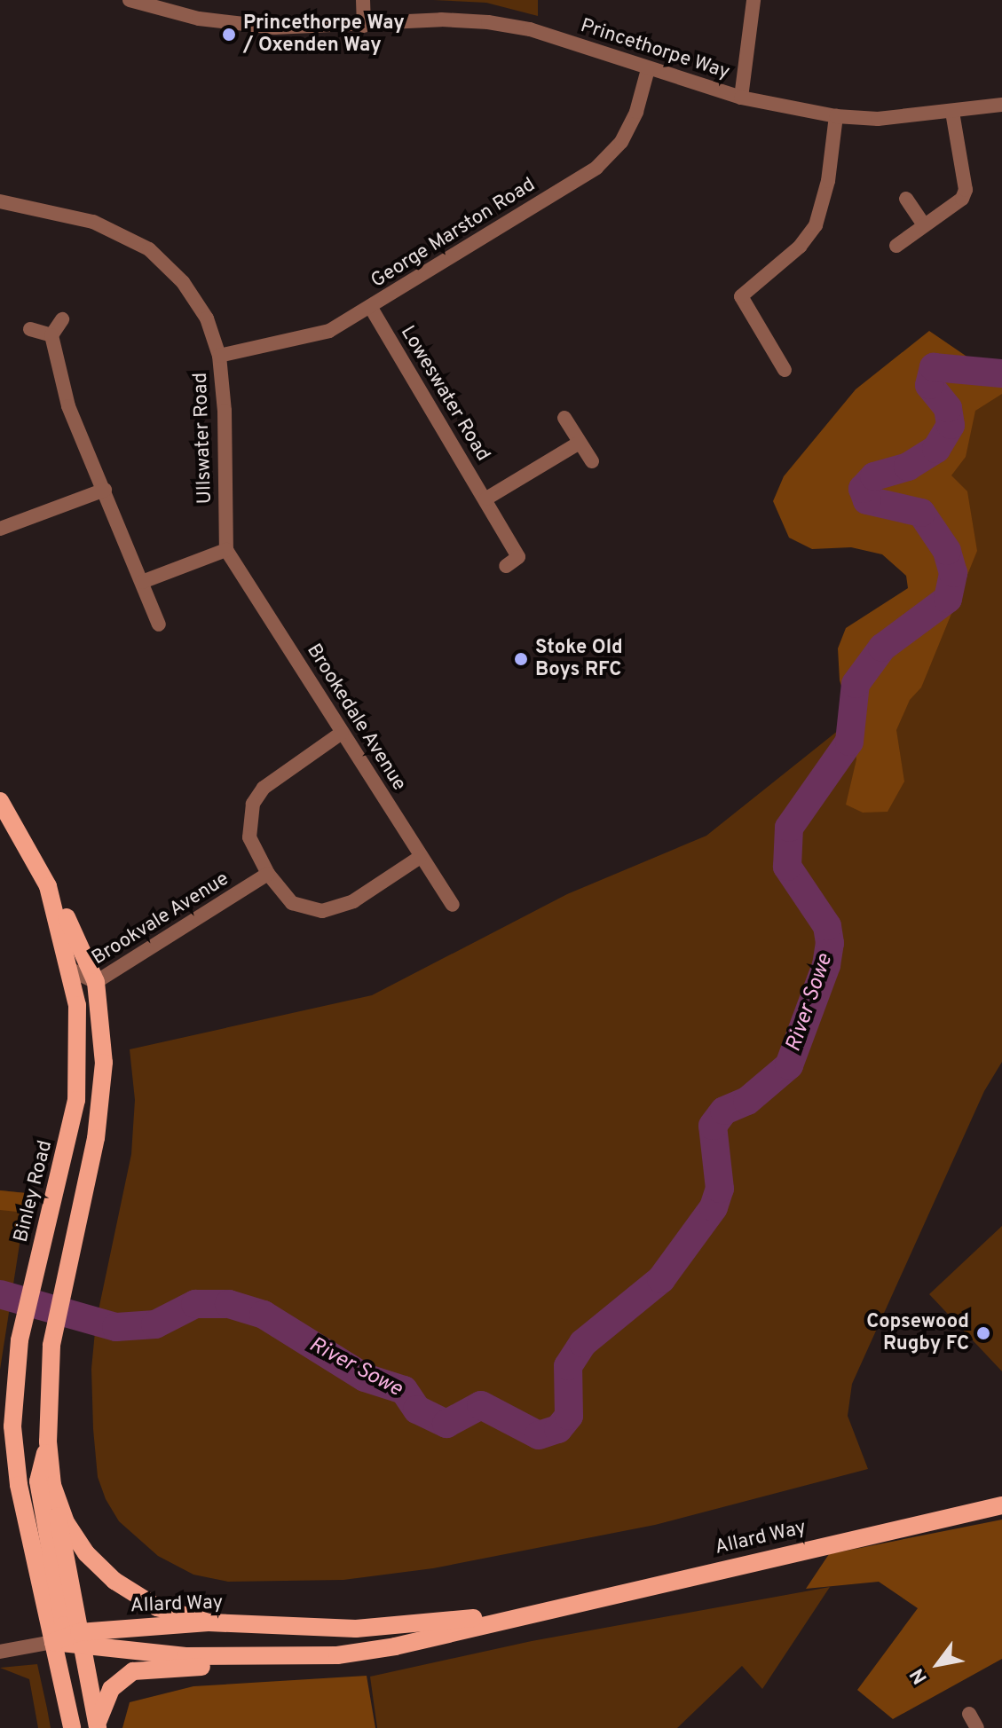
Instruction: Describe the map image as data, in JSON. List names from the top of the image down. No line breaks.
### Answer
{"streets":{"main road":["Binley Road","Allard Way"],"street":["Princethorpe Way","George Marston Road","Loweswater Road","Ullswater Road","Brookedale Avenue","Brookvale Avenue"]},"crossings":[["Princethorpe Way","George Marston Road"],["George Marston Road","Loweswater Road"],["George Marston Road","Ullswater Road"],["Ullswater Road","Brookedale Avenue"],["Brookedale Avenue","Brookvale Avenue"],["Brookvale Avenue","Binley Road"],["Binley Road","Allard Way"]],"water":["River Sowe"],"places":["Princethorpe Way / Oxenden Way","Stoke Old Boys RFC","Copsewood Rugby FC"],"north":"bottom left"}
